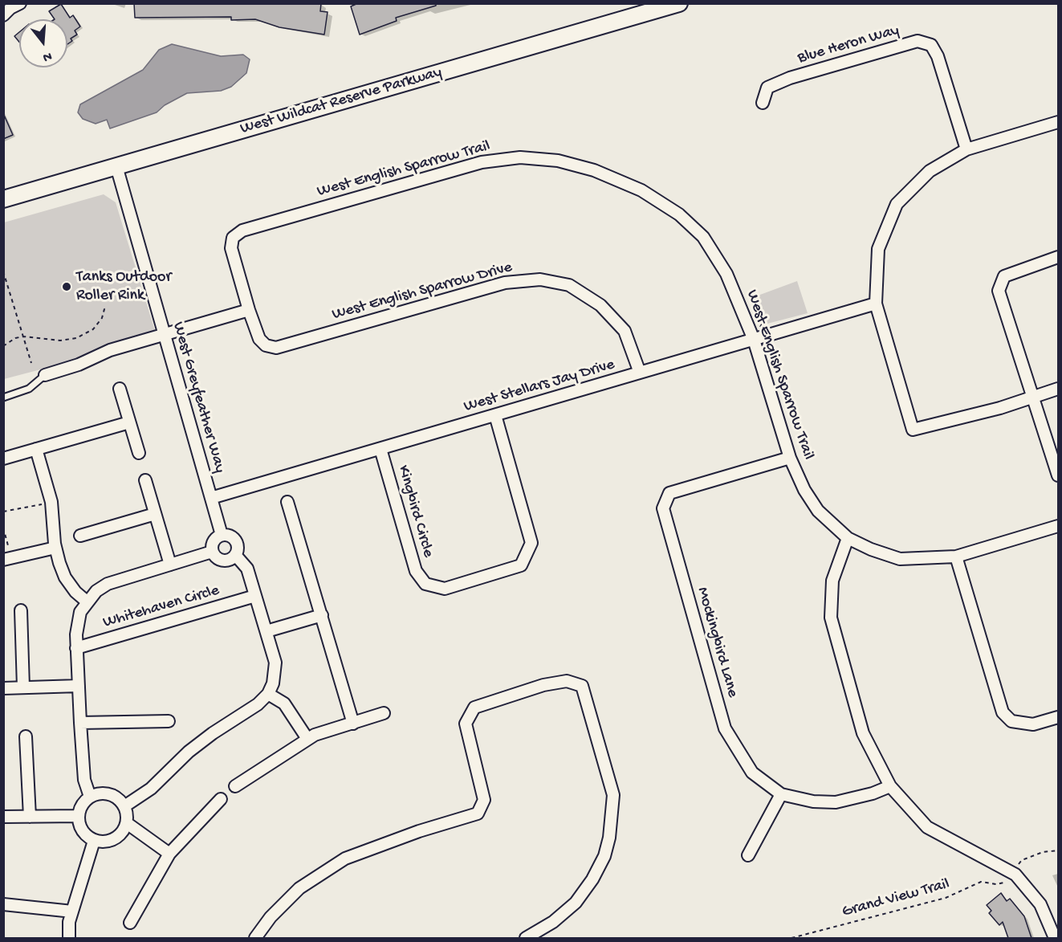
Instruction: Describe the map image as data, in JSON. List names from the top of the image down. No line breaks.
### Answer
{"streets":{"main road":["West Wildcat Reserve Parkway"],"street":["Blue Heron Way","West English Sparrow Trail","West English Sparrow Drive","West Stellars Jay Drive","West Greyfeather Way","Kingbird Circle","Whitehaven Circle","Mockingbird Lane"],"path":["Grand View Trail"]},"crossings":[["West Wildcat Reserve Parkway","West Greyfeather Way"],["West English Sparrow Trail","West English Sparrow Drive"],["West English Sparrow Trail","West Stellars Jay Drive"],["West English Sparrow Trail","Mockingbird Lane"],["West English Sparrow Drive","West Stellars Jay Drive"],["West Stellars Jay Drive","West Greyfeather Way"],["West Stellars Jay Drive","Kingbird Circle"]],"places":["Tanks Outdoor Roller Rink"],"north":"bottom"}
